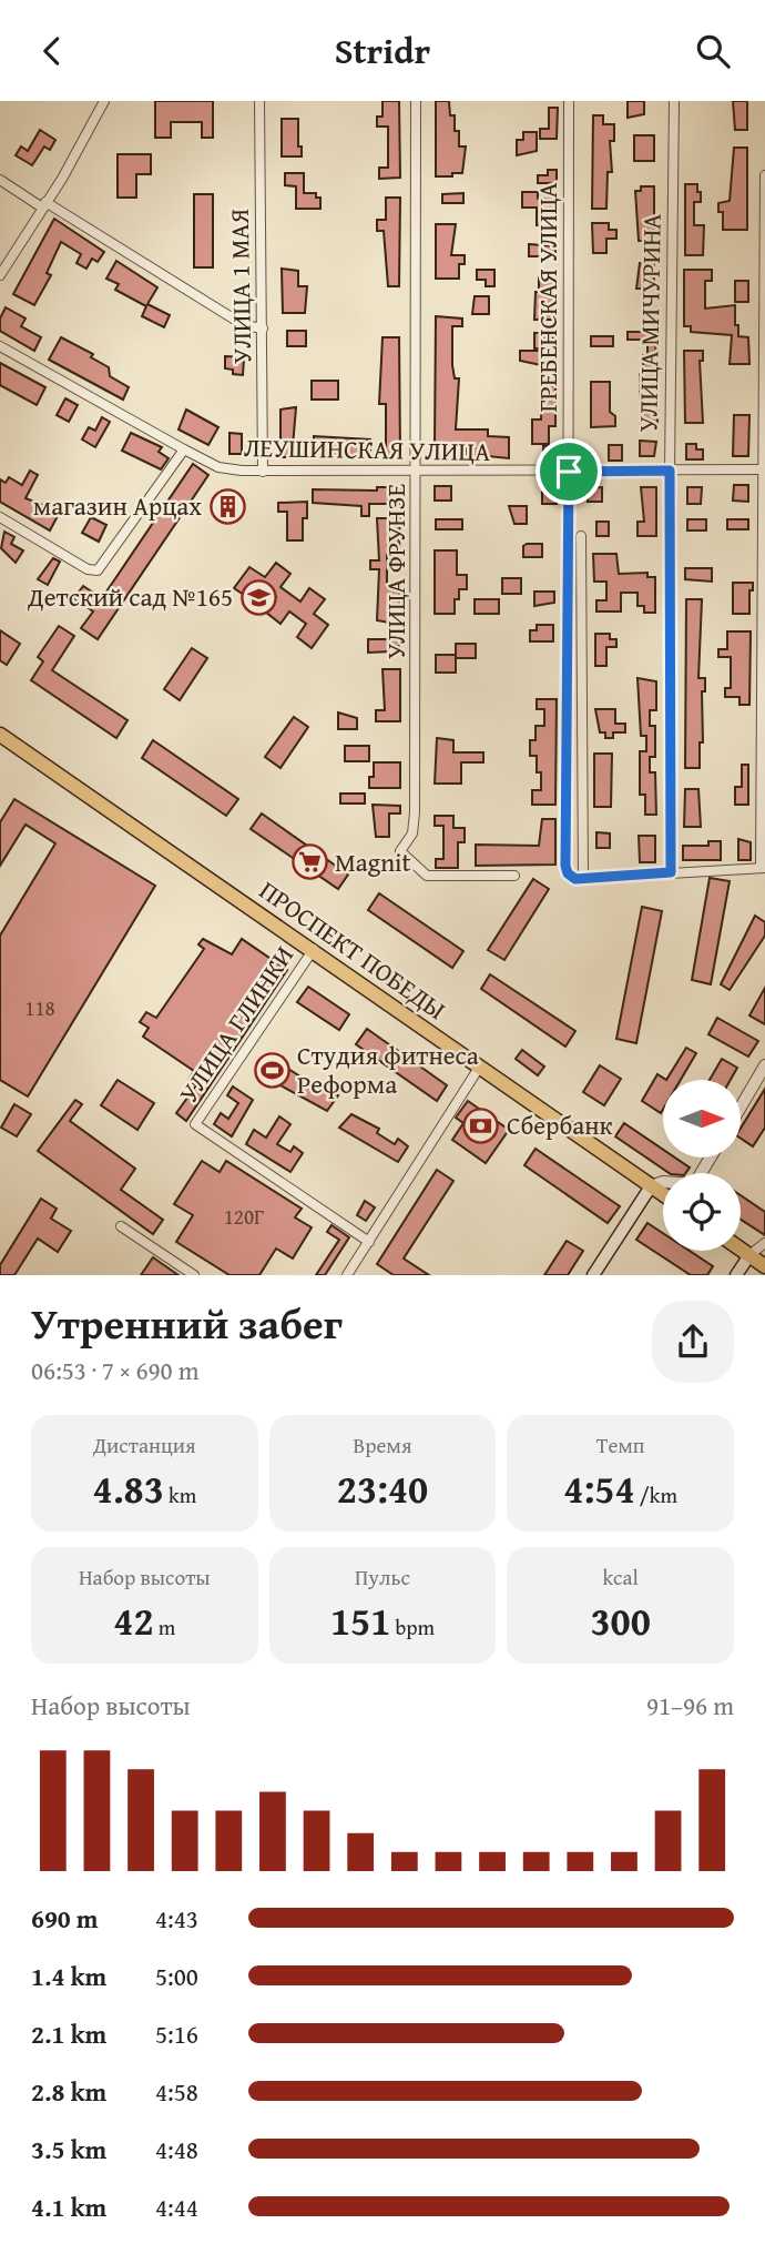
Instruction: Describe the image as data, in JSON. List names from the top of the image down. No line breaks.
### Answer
{"streets":{"main road":["ПРОСПЕКТ ПОБЕДЫ"],"street":["УЛИЦА 1 МАЯ","ГРЕБЕНСКАЯ УЛИЦА","УЛИЦА МИЧУРИНА","ЛЕУШИНСКАЯ УЛИЦА","УЛИЦА ФРУНЗЕ","УЛИЦА ГЛИНКИ"]},"crossings":[["УЛИЦА 1 МАЯ","ЛЕУШИНСКАЯ УЛИЦА"],["ГРЕБЕНСКАЯ УЛИЦА","ЛЕУШИНСКАЯ УЛИЦА"],["УЛИЦА МИЧУРИНА","ЛЕУШИНСКАЯ УЛИЦА"],["ЛЕУШИНСКАЯ УЛИЦА","УЛИЦА ФРУНЗЕ"],["ПРОСПЕКТ ПОБЕДЫ","УЛИЦА ГЛИНКИ"]],"places":{"building":["магазин Арцах"],"school or university":["Детский сад №165"],"supermarket":["Magnit"],"sports":["Студия фитнеса Реформа"],"bank":["Сбербанк"]},"house_numbers":["118","120Г"],"north":"right","page":{"header":"Stridr","heading":["Утренний забег","06:53 · 7 × 690 m"],"stats":[["Дистанция","4.83 km"],["Время","23:40"],["Темп","4:54 /km"],["Набор высоты","42 m"],["Пульс","151 bpm"],["kcal","300"]],"chart":["Набор высоты","91–96 m"],"list":[{"name":"690 m","note":"4:43"},{"name":"1.4 km","note":"5:00"},{"name":"2.1 km","note":"5:16"},{"name":"2.8 km","note":"4:58"},{"name":"3.5 km","note":"4:48"},{"name":"4.1 km","note":"4:44"}]}}
